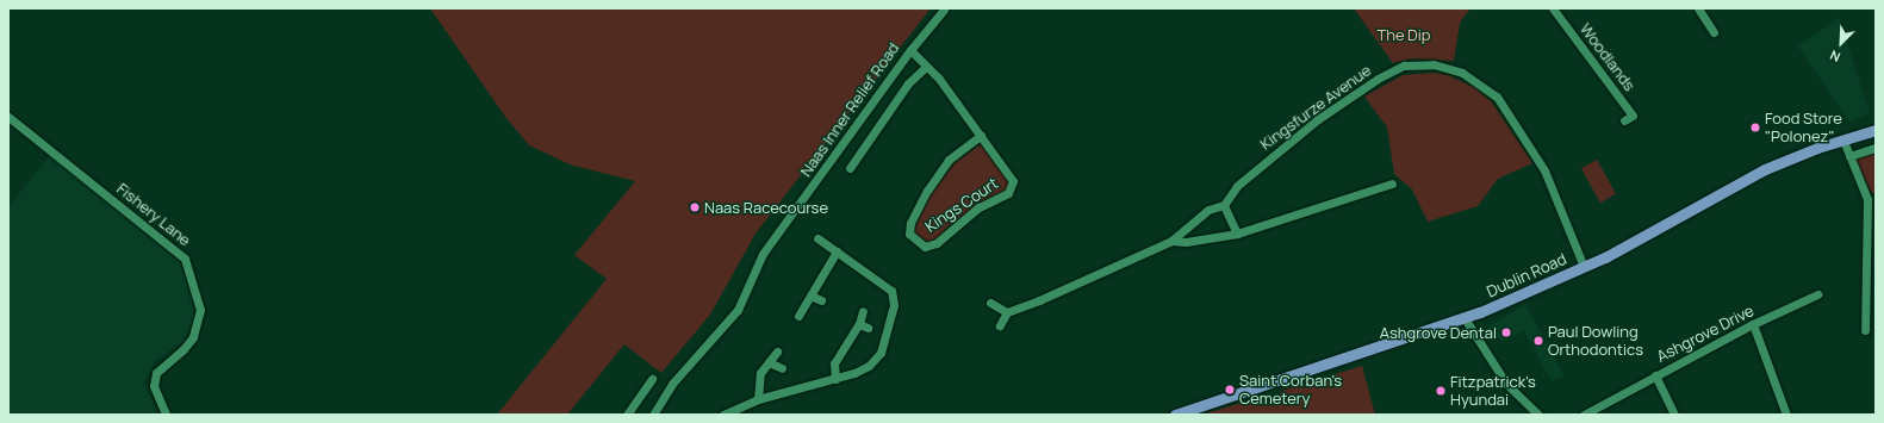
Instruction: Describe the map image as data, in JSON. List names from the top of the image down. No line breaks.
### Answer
{"streets":{"main road":["Dublin Road"],"street":["Woodlands","Kingsfurze Avenue","Naas Inner Relief Road","Kings Court","Fishery Lane","Ashgrove Drive"]},"crossings":[["Kingsfurze Avenue","Dublin Road"],["Naas Inner Relief Road","Kings Court"]],"parks":["The Dip"],"places":["Food Store \"Polonez\"","Naas Racecourse","Ashgrove Dental","Paul Dowling Orthodontics","Saint Corban's Cemetery","Fitzpatrick's Hyundai"],"north":"bottom left"}
